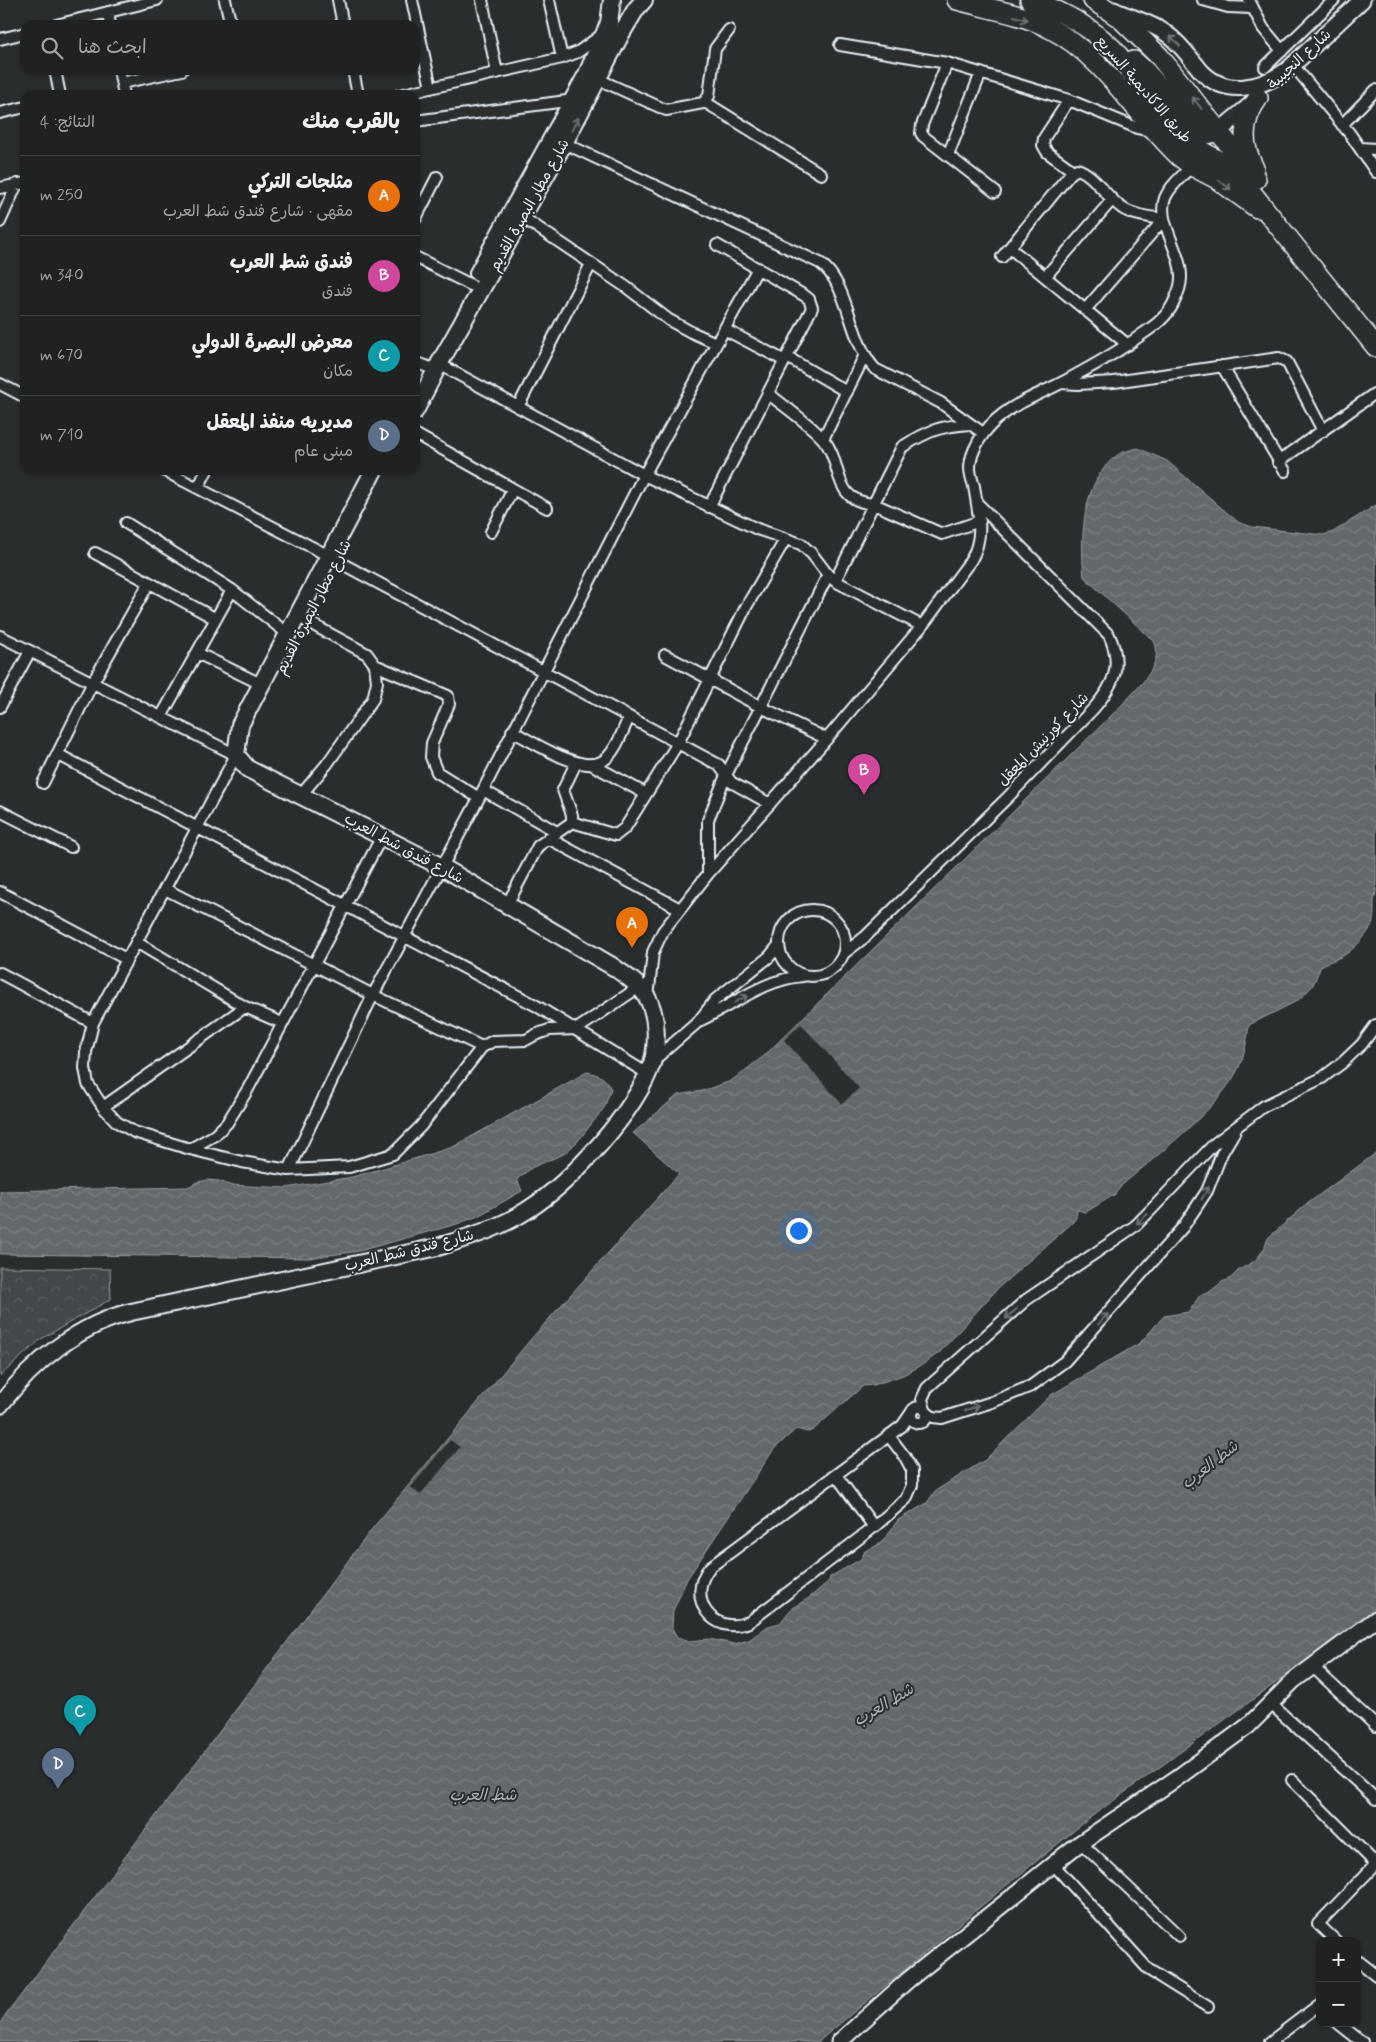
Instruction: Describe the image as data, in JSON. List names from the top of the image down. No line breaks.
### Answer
{"streets":{"highway":["طريق الاكاديمية السريع"],"main road":["شارع مطار البصرة القديم","شارع فندق شط العرب"],"street":["شارع النجيبية","شارع كورنيش المعقل"]},"crossings":[["شارع النجيبية","طريق الاكاديمية السريع"],["شارع مطار البصرة القديم","شارع فندق شط العرب"]],"water":["شط العرب"],"page":{"search":"ابحث هنا","heading":["بالقرب منك","النتائج: 4"],"list":[{"mark":"A","name":"مثلجات التركي","note":"مقهى · شارع فندق شط العرب","value":"250 m"},{"mark":"B","name":"فندق شط العرب","note":"فندق","value":"340 m"},{"mark":"C","name":"معرض البصرة الدولي","note":"مكان","value":"670 m"},{"mark":"D","name":"مديريه منفذ المعقل","note":"مبنى عام","value":"710 m"}],"pins":["B","A","C","D"],"map_buttons":["+","−"]}}
